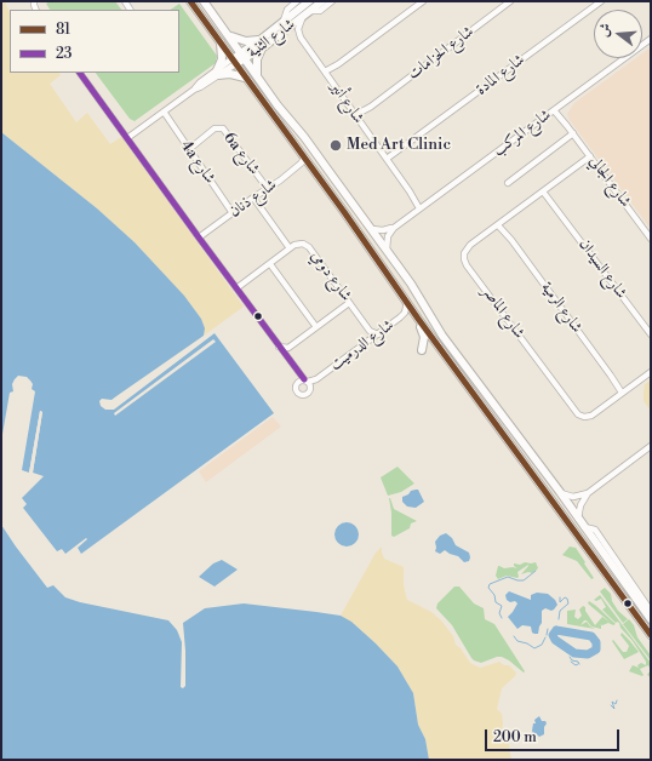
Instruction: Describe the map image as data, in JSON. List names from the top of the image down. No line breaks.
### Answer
{"streets":{"main road":["شارع الثنية"],"street":["شارع الحزامات","شارع المادة","شارع أنير","شارع المركب","6a شارع","4a شارع","شارع الجالي","شارع ذنان","شارع السيدان","شارع دومي","شارع الرمية","شارع الماصر","شارع الدرميت"]},"crossings":[["شارع الثنية","4a شارع"],["شارع الثنية","شارع الدرميت"],["شارع الحزامات","شارع أنير"],["شارع المادة","شارع أنير"],["شارع أنير","شارع المركب"],["شارع المركب","شارع الجالي"],["6a شارع","4a شارع"],["6a شارع","شارع ذنان"],["4a شارع","شارع ذنان"],["شارع الجالي","شارع الماصر"],["شارع ذنان","شارع الدرميت"],["شارع السيدان","شارع الماصر"],["شارع دومي","شارع الدرميت"],["شارع الرمية","شارع الماصر"]],"places":["Med Art Clinic"],"lines":["transit line 81","transit line 23"],"legend":["81","23"],"scale_bar":"200 m","north":"left"}
